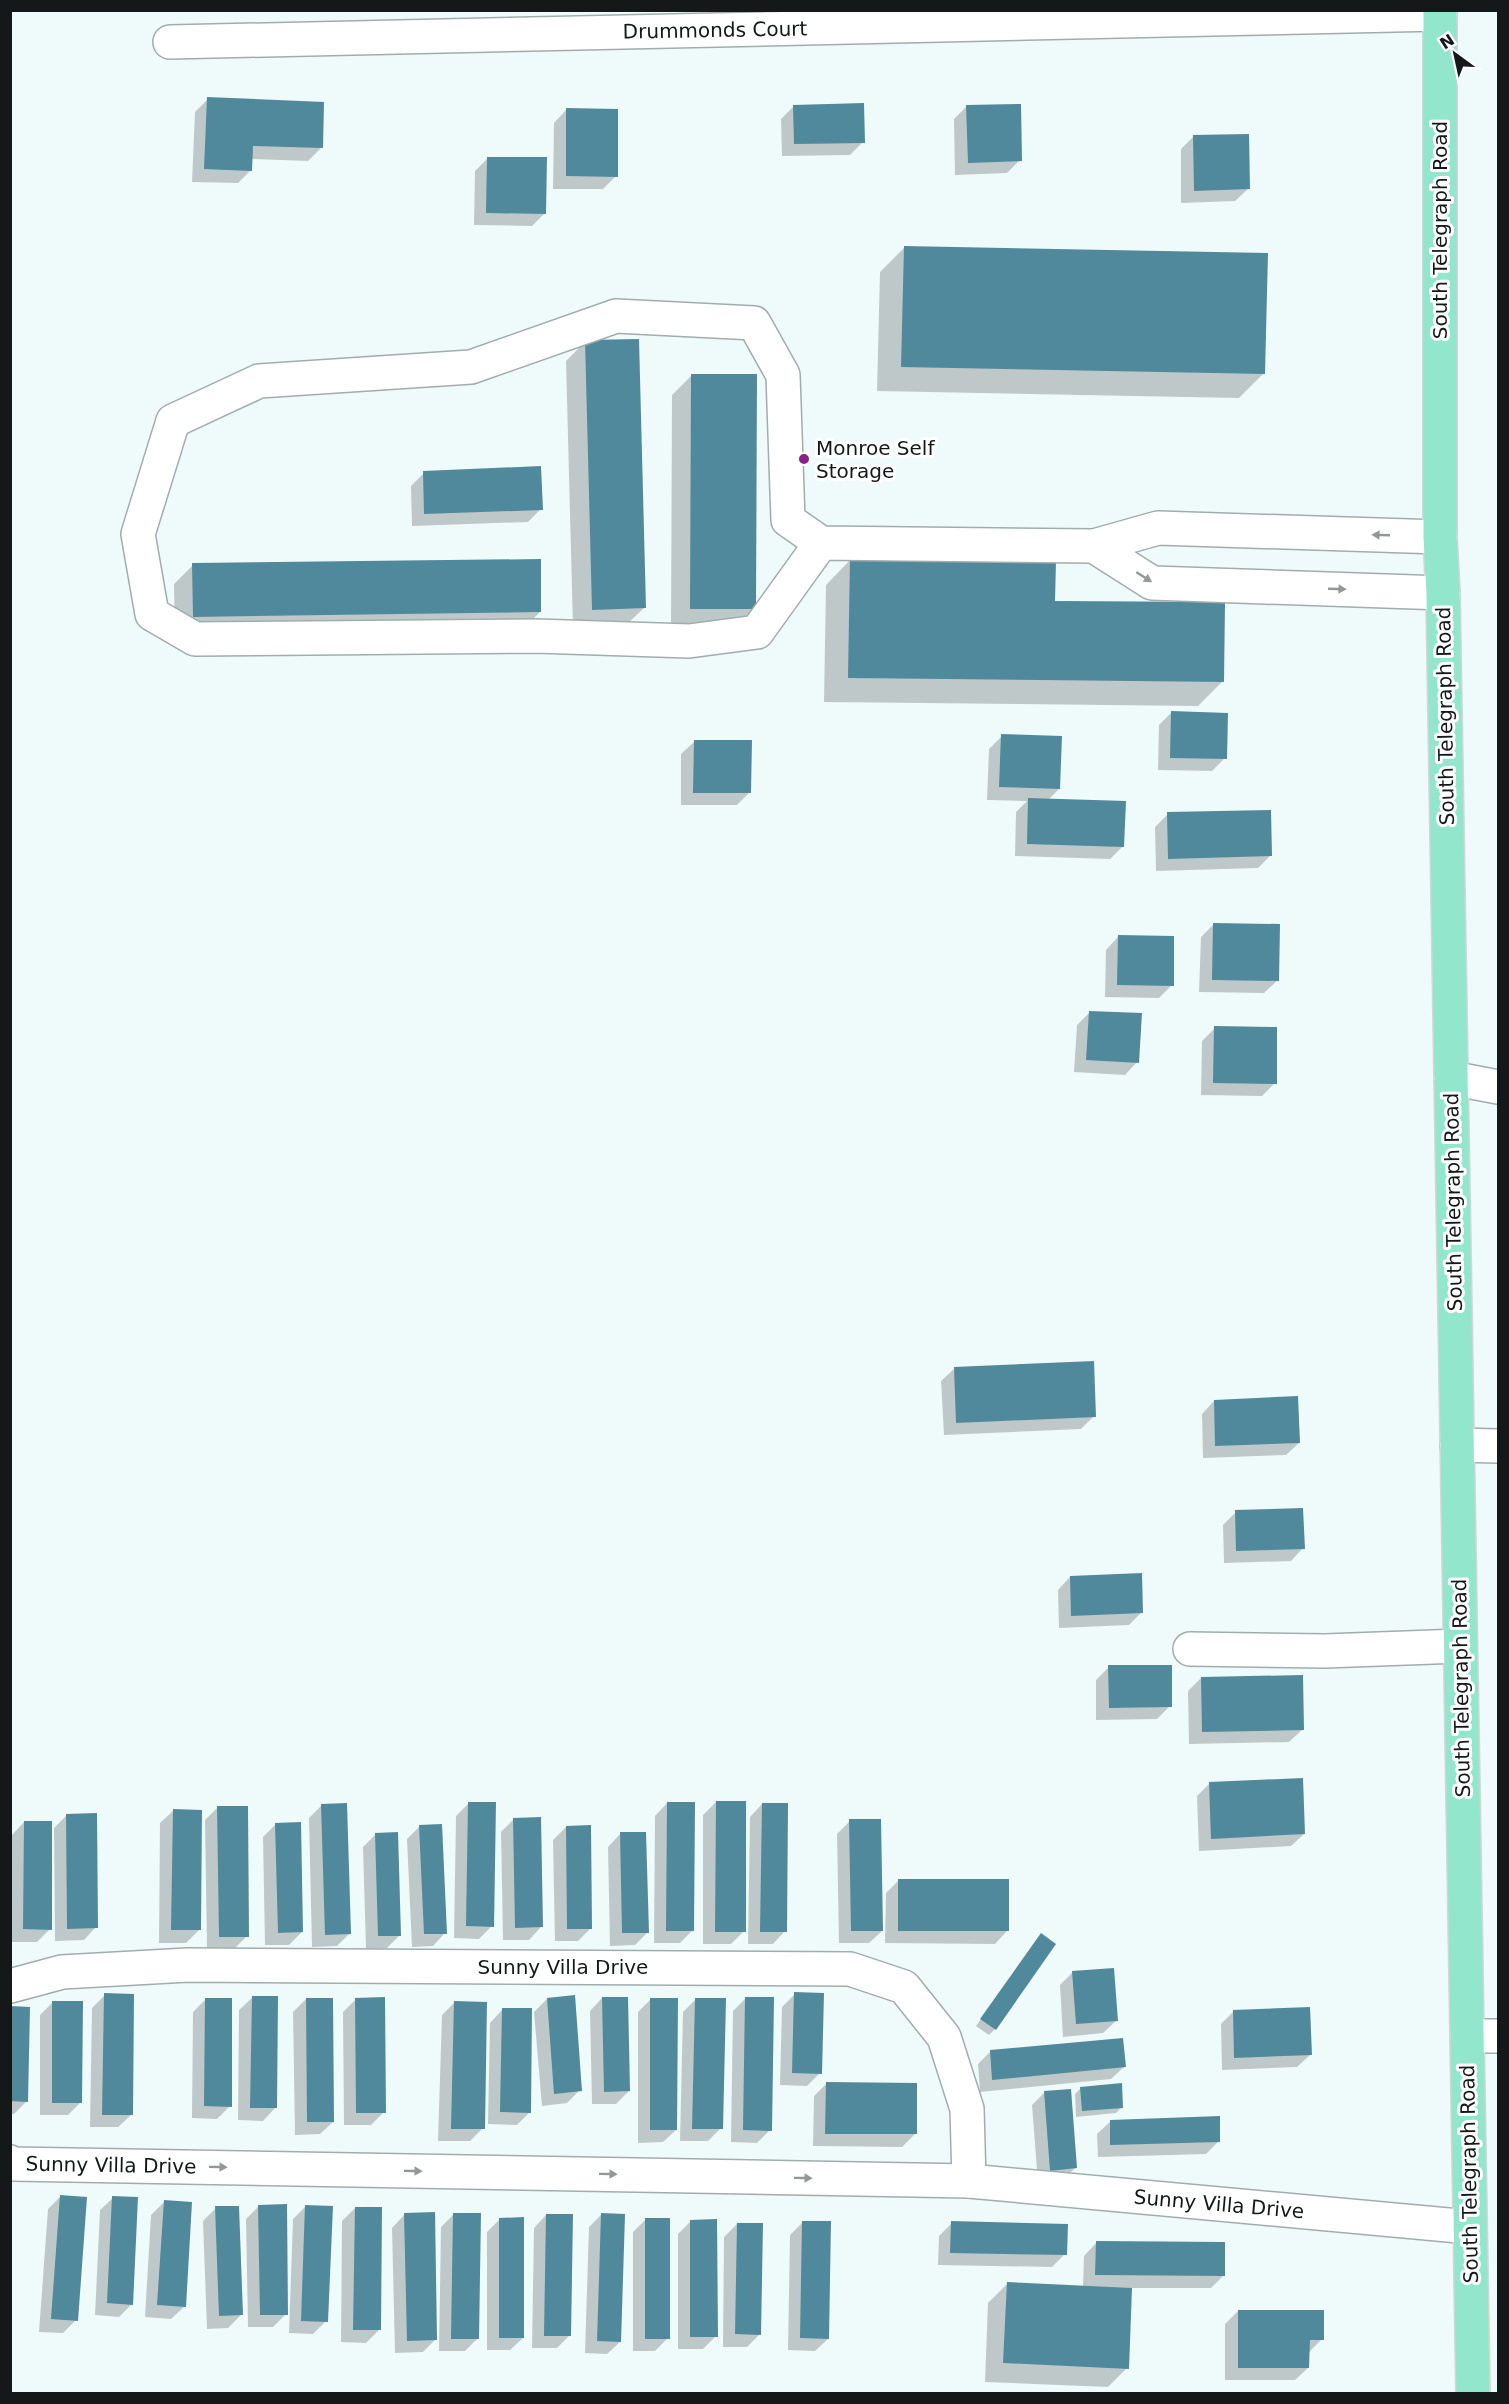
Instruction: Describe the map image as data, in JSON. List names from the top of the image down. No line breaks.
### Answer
{"streets":{"main road":["South Telegraph Road"],"street":["Drummonds Court","Sunny Villa Drive"]},"crossings":[["Drummonds Court","South Telegraph Road"],["South Telegraph Road","Sunny Villa Drive"]],"one_way":["Sunny Villa Drive"],"places":["Monroe Self Storage"],"north":"top left"}
